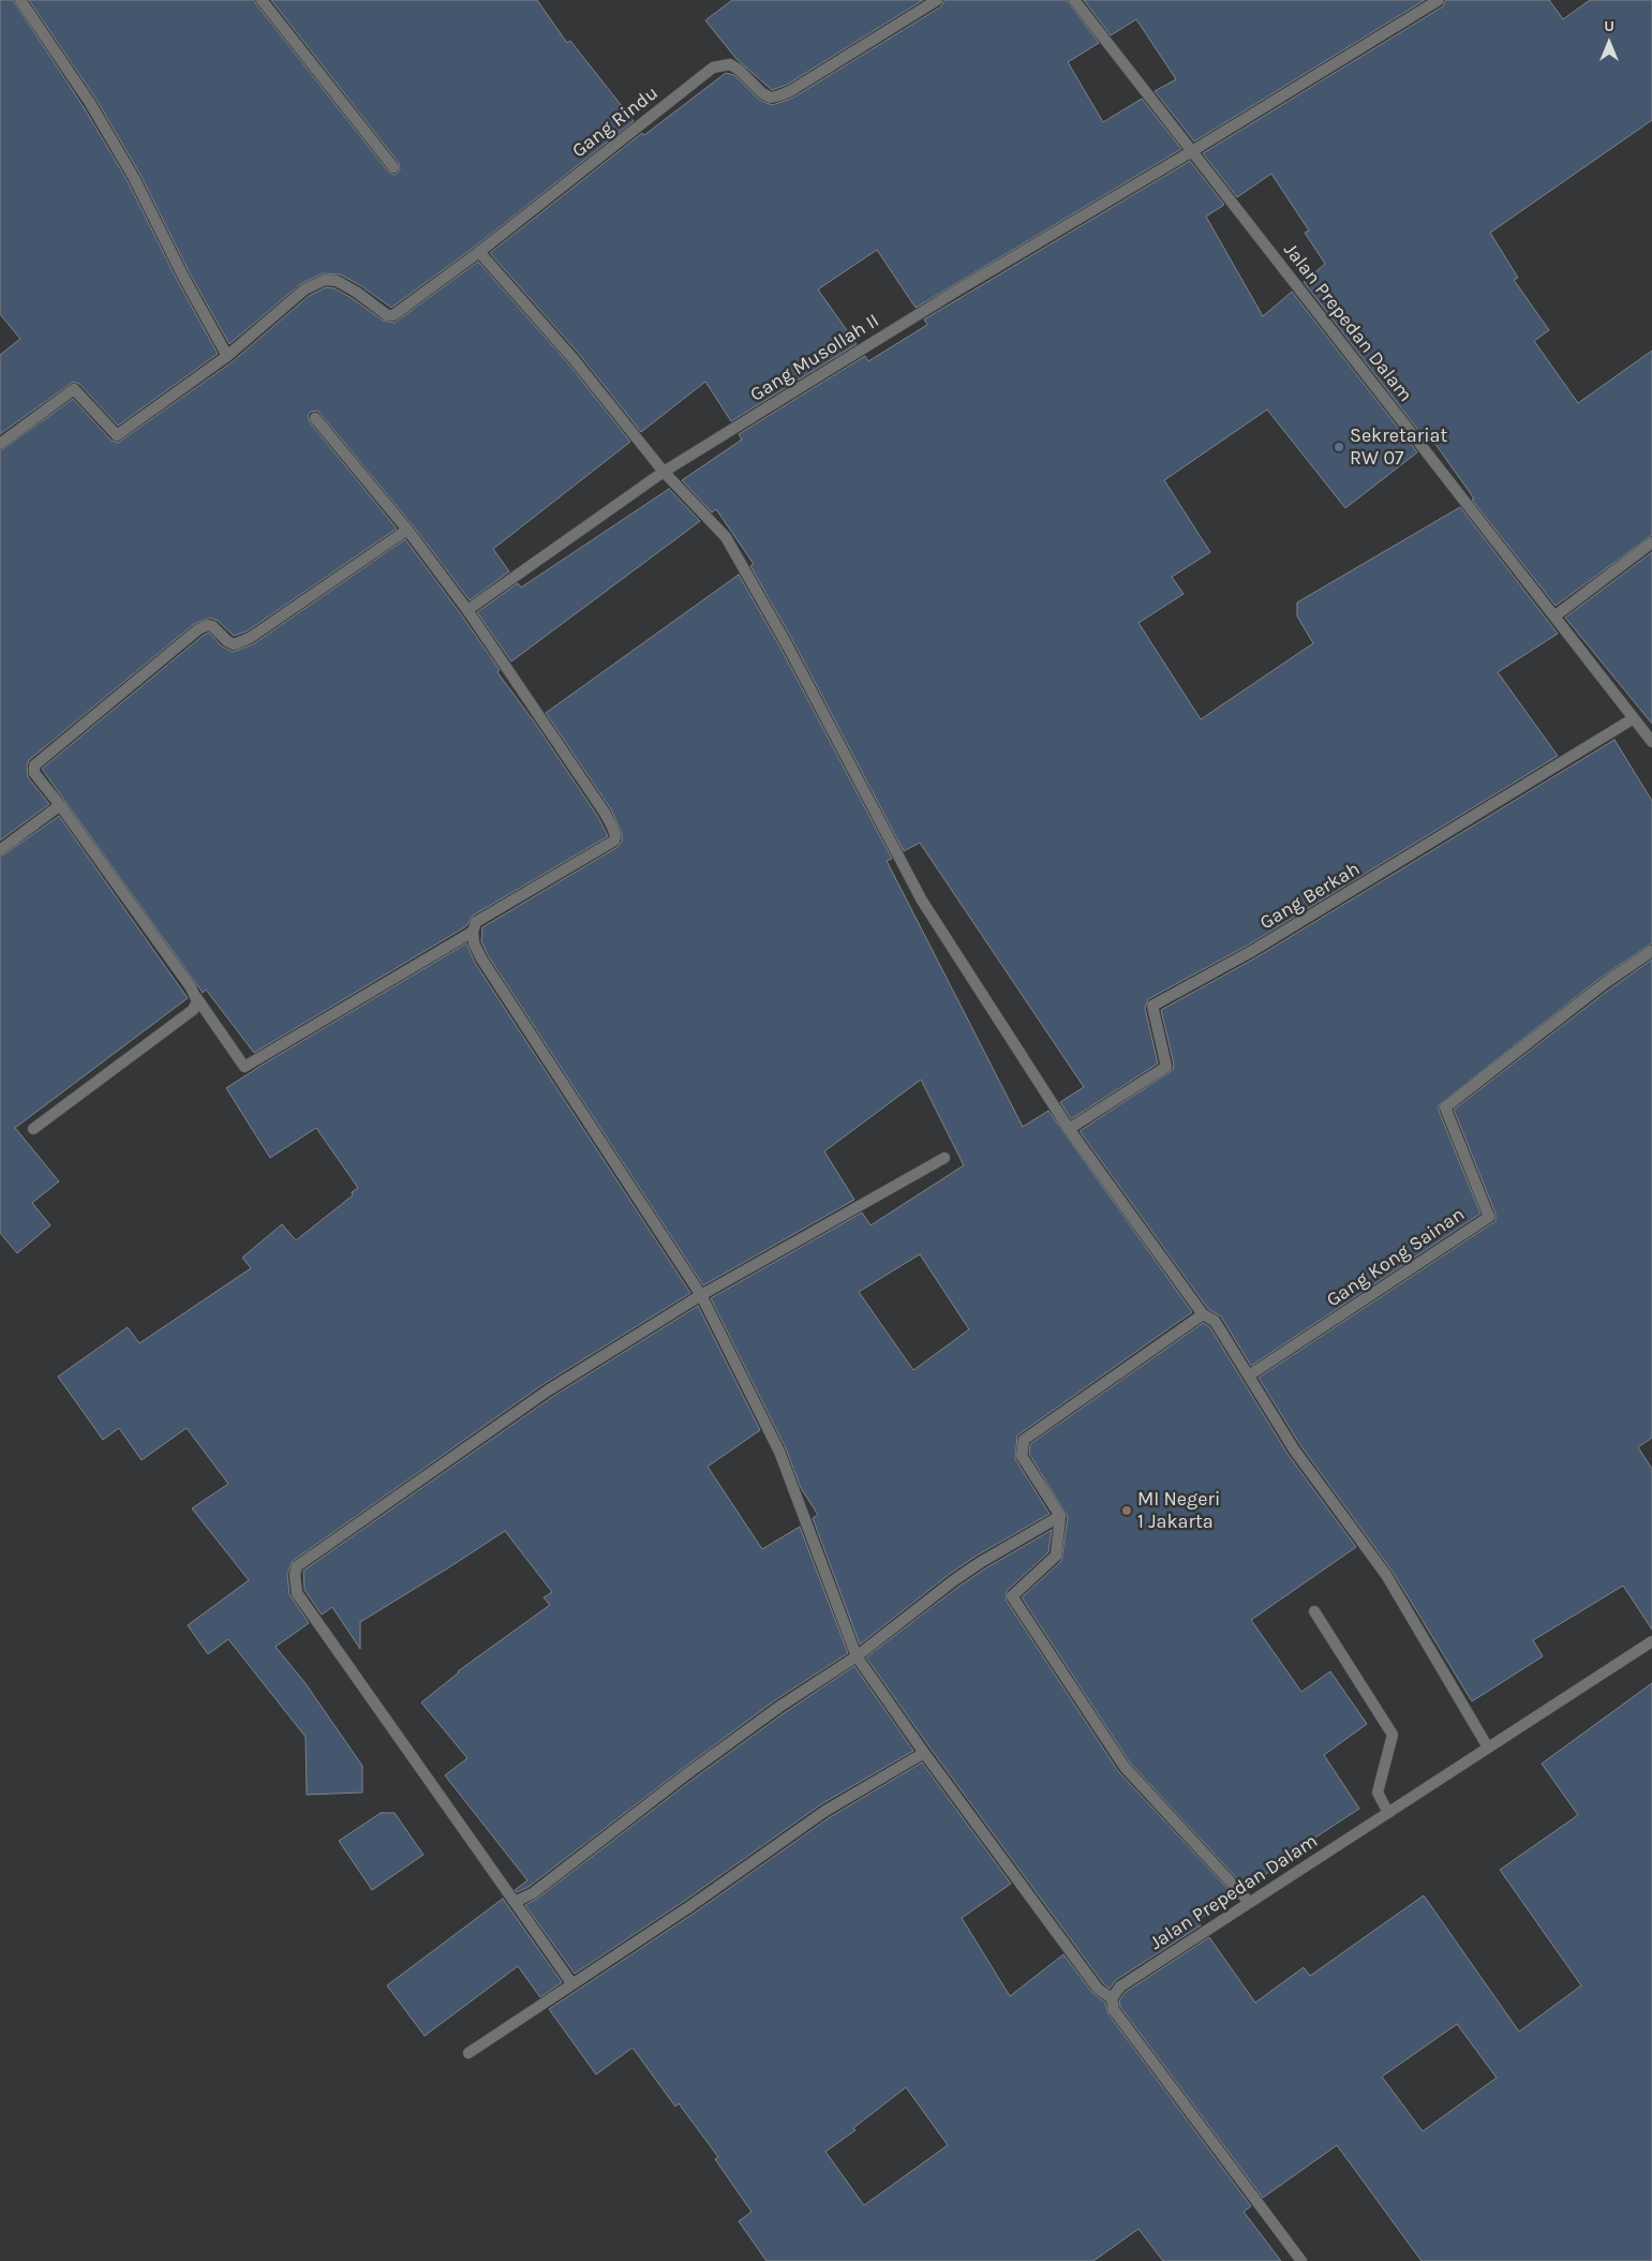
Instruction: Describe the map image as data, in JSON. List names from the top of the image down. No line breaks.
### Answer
{"streets":{"street":["Gang Rindu","Jalan Prepedan Dalam","Gang Musollah II","Gang Berkah","Gang Kong Sainan"]},"crossings":[["Jalan Prepedan Dalam","Gang Musollah II"],["Jalan Prepedan Dalam","Gang Berkah"]],"places":["Sekretariat RW 07","MI Negeri 1 Jakarta"],"north":"top"}
